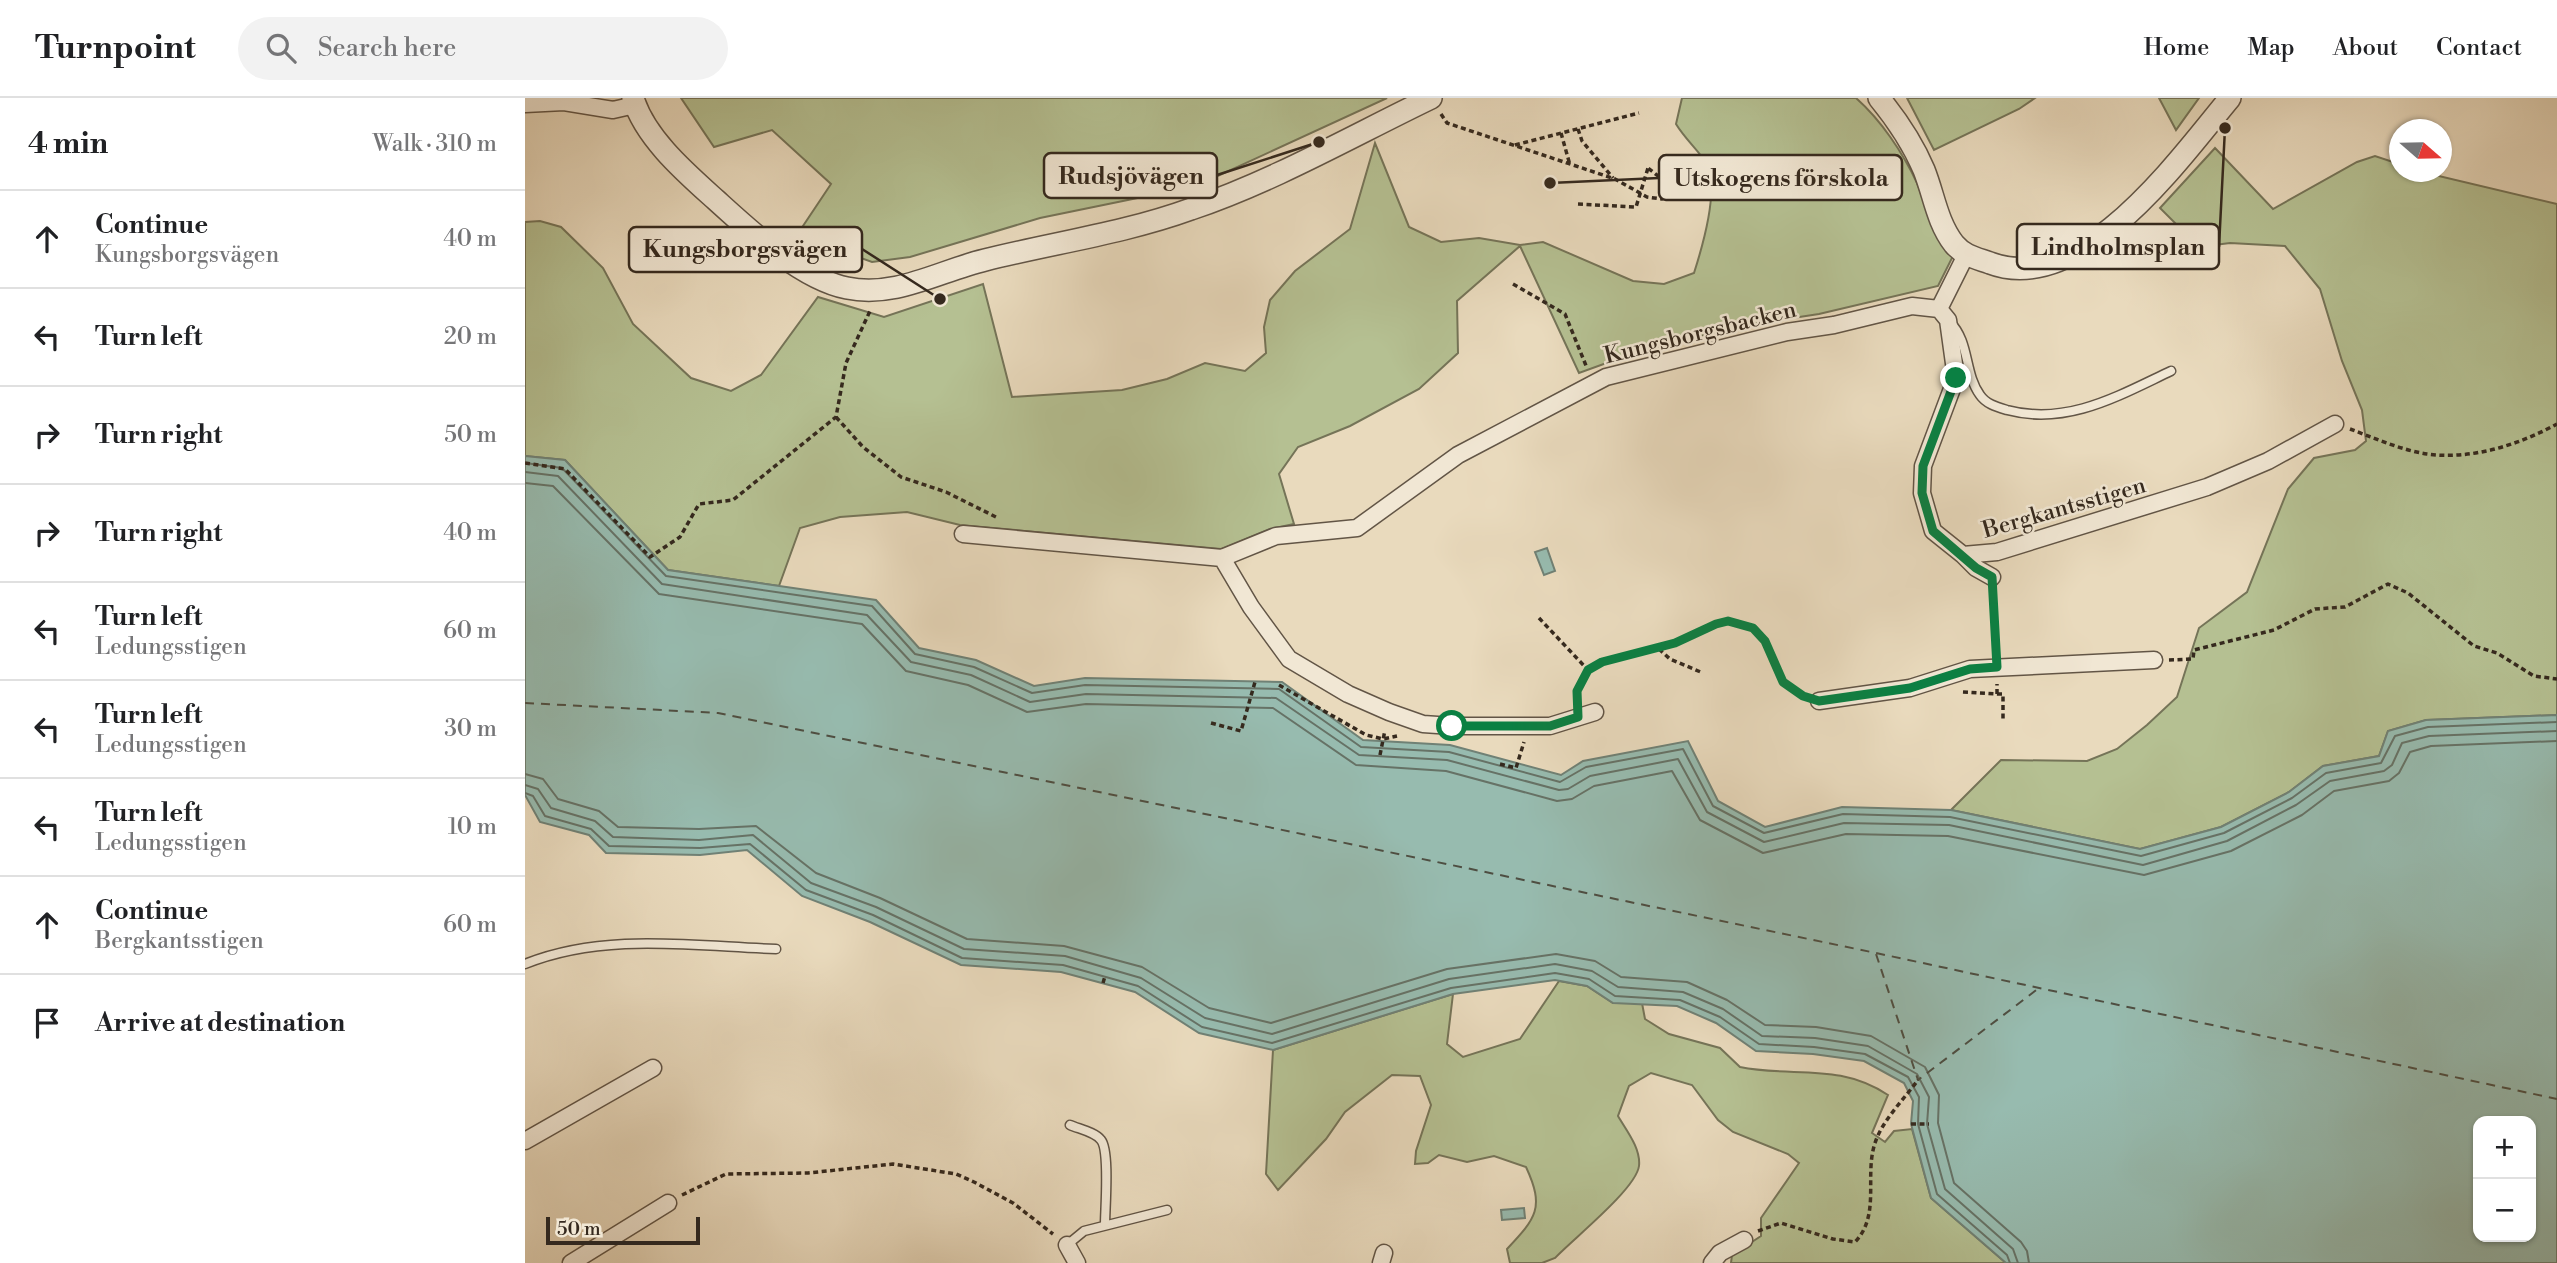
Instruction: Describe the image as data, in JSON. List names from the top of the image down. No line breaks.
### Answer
{"streets":{"street":["Kungsborgsbacken","Bergkantsstigen"]},"crossings":[["Kungsborgsbacken","Bergkantsstigen"]],"places":["Lindholmsplan","Rudsjövägen","Utskogens förskola","Kungsborgsvägen"],"scale_bar":"50 m","north":"right","page":{"header":"Turnpoint","search":"Search here","nav":["Home","Map","About","Contact"],"heading":["4 min","Walk · 310 m"],"list":[["Continue","Kungsborgsvägen","40 m"],["Turn left","20 m"],["Turn right","50 m"],["Turn right","40 m"],["Turn left","Ledungsstigen","60 m"],["Turn left","Ledungsstigen","30 m"],["Turn left","Ledungsstigen","10 m"],["Continue","Bergkantsstigen","60 m"],"Arrive at destination"],"map_buttons":["+","−"],"scale":"50 m"}}
